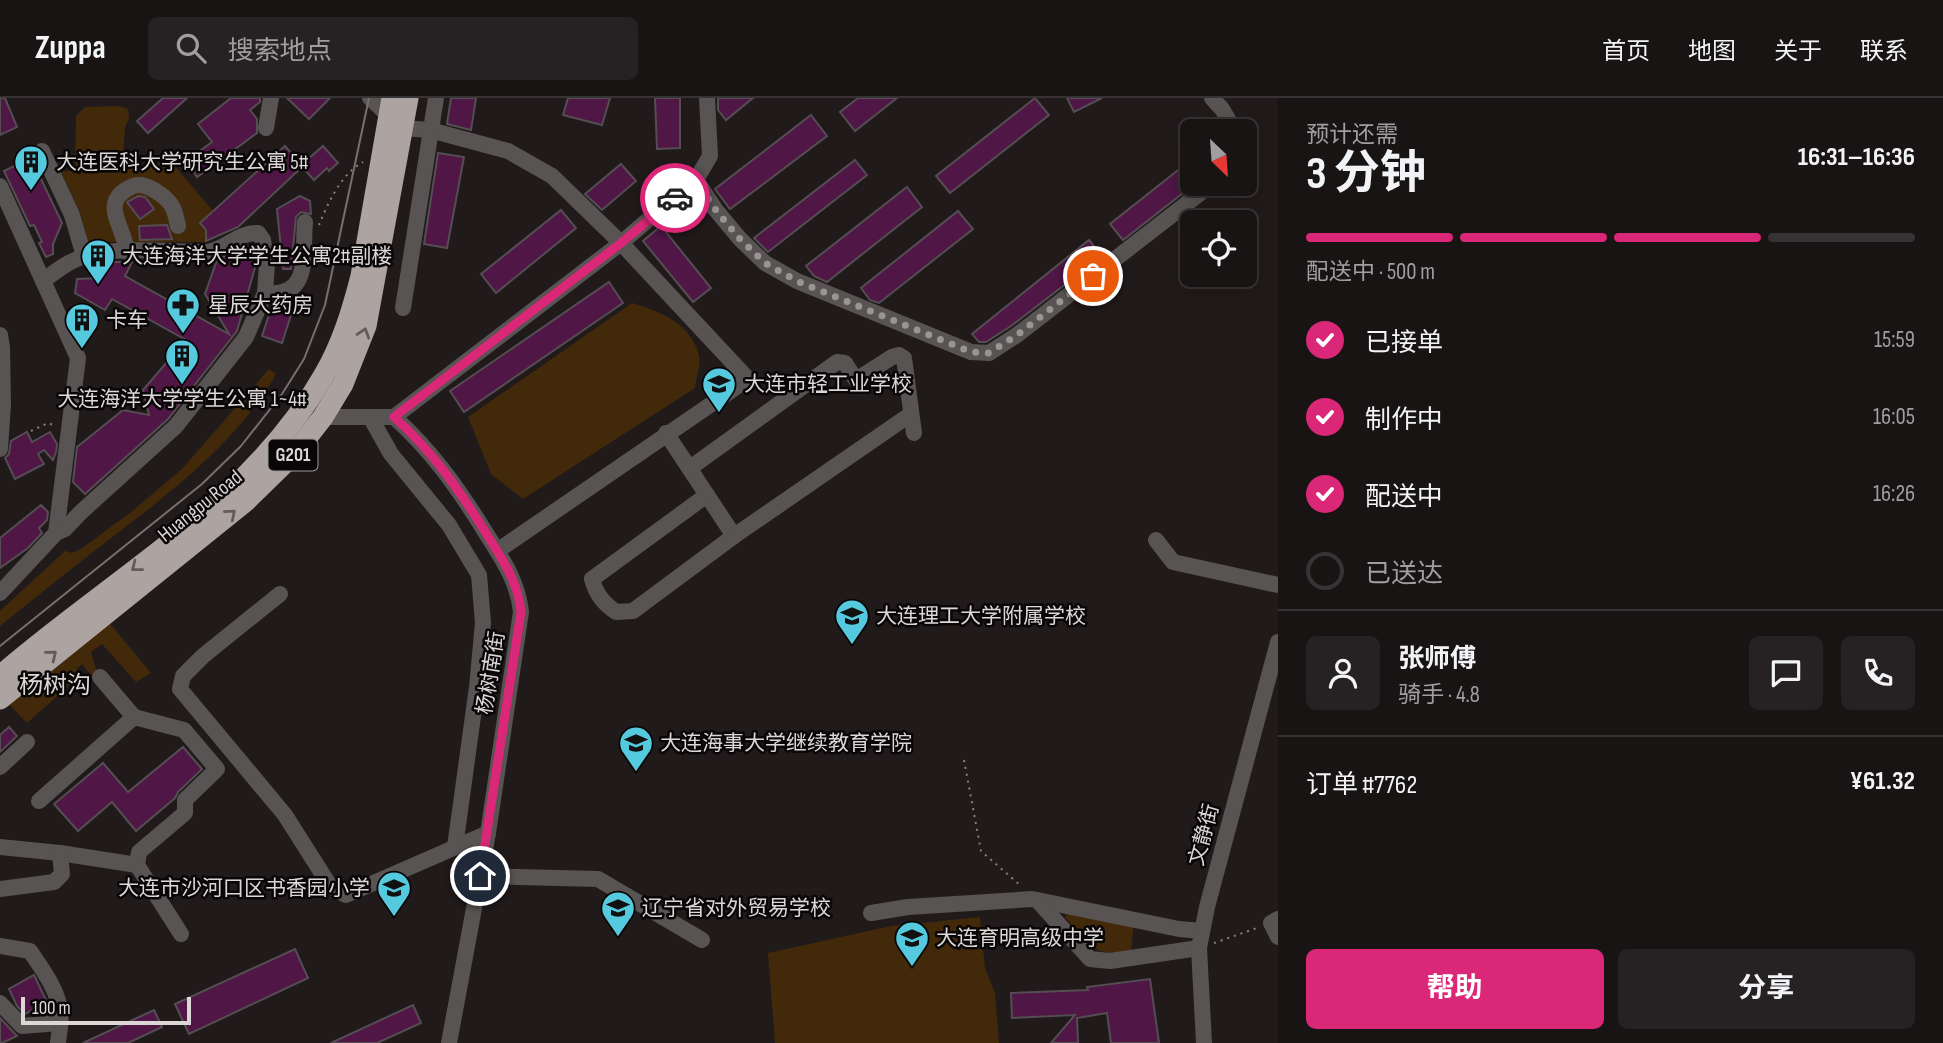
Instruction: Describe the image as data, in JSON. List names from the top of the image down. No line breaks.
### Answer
{"streets":{"highway":["G201","Huangpu Road"],"street":["杨树南街","文静街"]},"districts":["杨树沟"],"places":{"building":["大连医科大学研究生公寓 5#","大连海洋大学学生公寓2#副楼","卡车","大连海洋大学学生公寓 1~4#"],"pharmacy":["星辰大药房"],"school or university":["大连市轻工业学校","大连理工大学附属学校","大连海事大学继续教育学院","大连市沙河口区书香园小学","辽宁省对外贸易学校","大连育明高级中学"]},"scale_bar":"100 m","north":"bottom right","page":{"header":"Zuppa","search":"搜索地点","nav":["首页","地图","关于","联系"],"heading":["3 分钟","预计还需","16:31–16:36"],"panel":["张师傅","骑手 · 4.8","订单 #7762","¥61.32"],"bar":"配送中 · 500 m","list":[["已接单","15:59"],["制作中","16:05"],["配送中","16:26"],"已送达"],"buttons":["帮助","分享"],"scale":"100 m"}}
